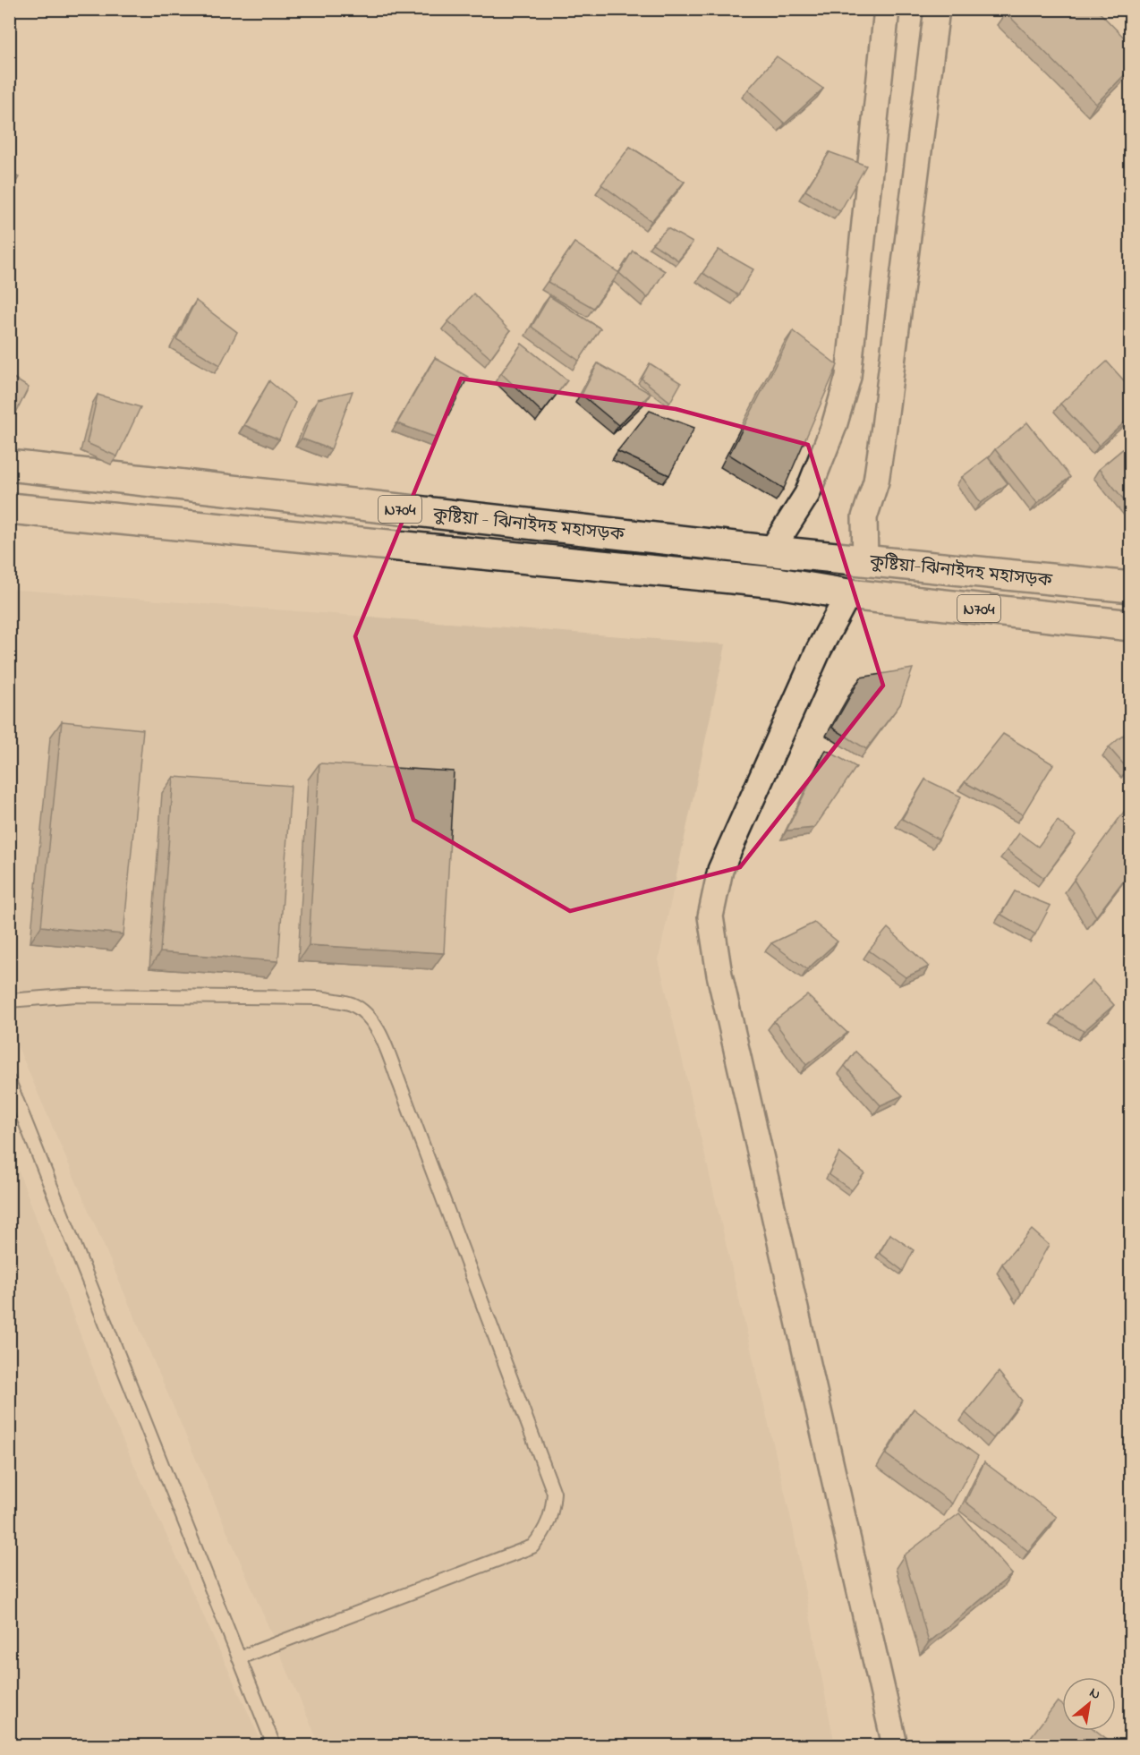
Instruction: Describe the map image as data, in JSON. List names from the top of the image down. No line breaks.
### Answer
{"streets":{"highway":["N704","কুষ্টিয়া - ঝিনাইদহ মহাসড়ক","কুষ্টিয়া-ঝিনাইদহ মহাসড়ক"]},"crossings":[["কুষ্টিয়া - ঝিনাইদহ মহাসড়ক","কুষ্টিয়া-ঝিনাইদহ মহাসড়ক"]],"north":"top right"}
